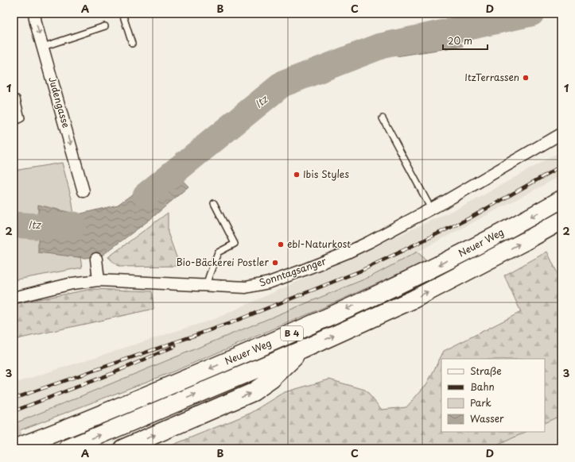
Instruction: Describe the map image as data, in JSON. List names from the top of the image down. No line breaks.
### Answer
{"streets":{"highway":["Neuer Weg","B 4"],"street":["Judengasse","Sonntagsanger"]},"one_way":["Judengasse"],"water":["Itz"],"places":["ItzTerrassen","Ibis Styles","ebl-Naturkost","Bio-Bäckerei Postler"],"legend":["Straße","Bahn","Park","Wasser"],"scale_bar":"20 m","grid":{"columns":["A","B","C","D"],"rows":["1","2","3"]}}
